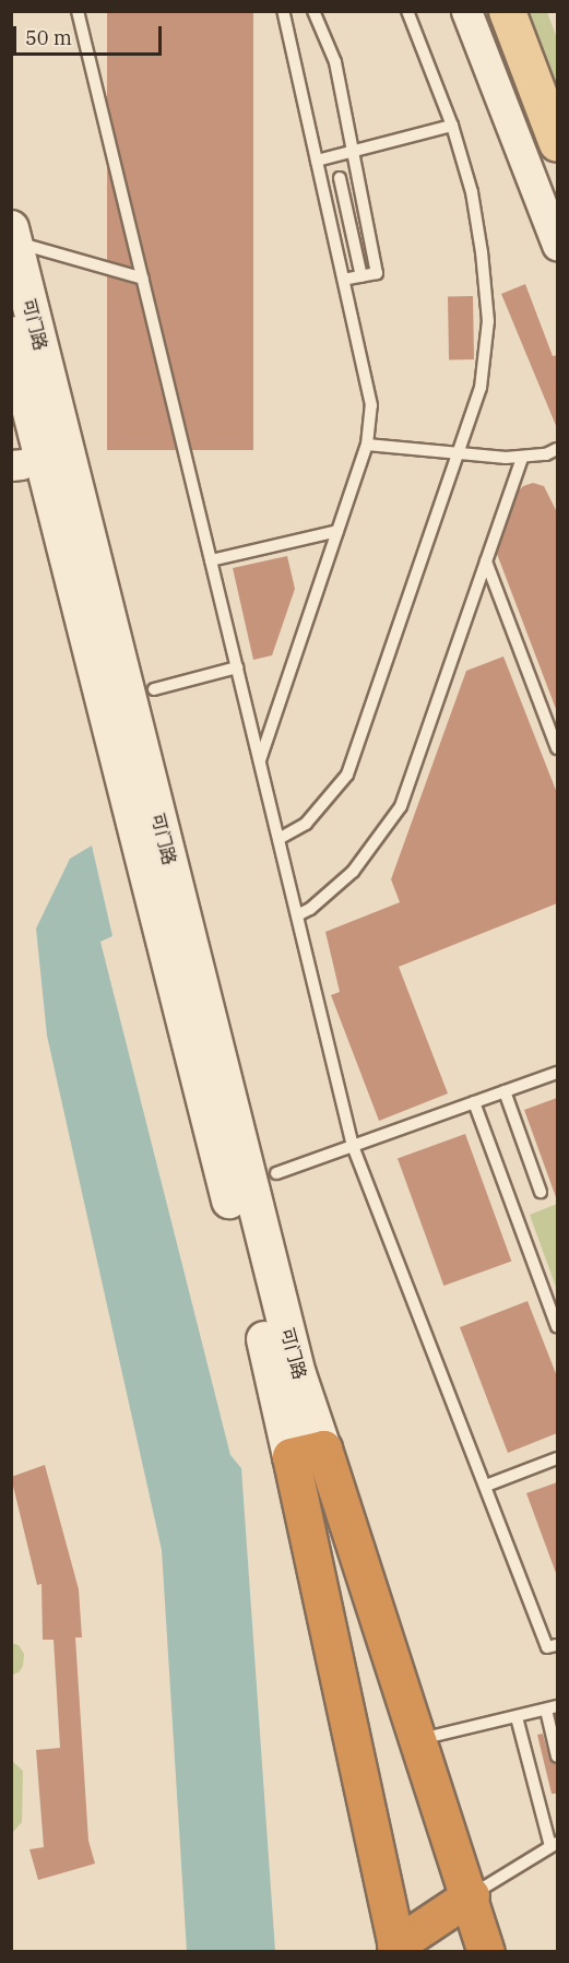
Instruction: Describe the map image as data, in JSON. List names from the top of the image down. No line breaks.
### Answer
{"streets":{"main road":["可门路"]},"scale_bar":"50 m"}
